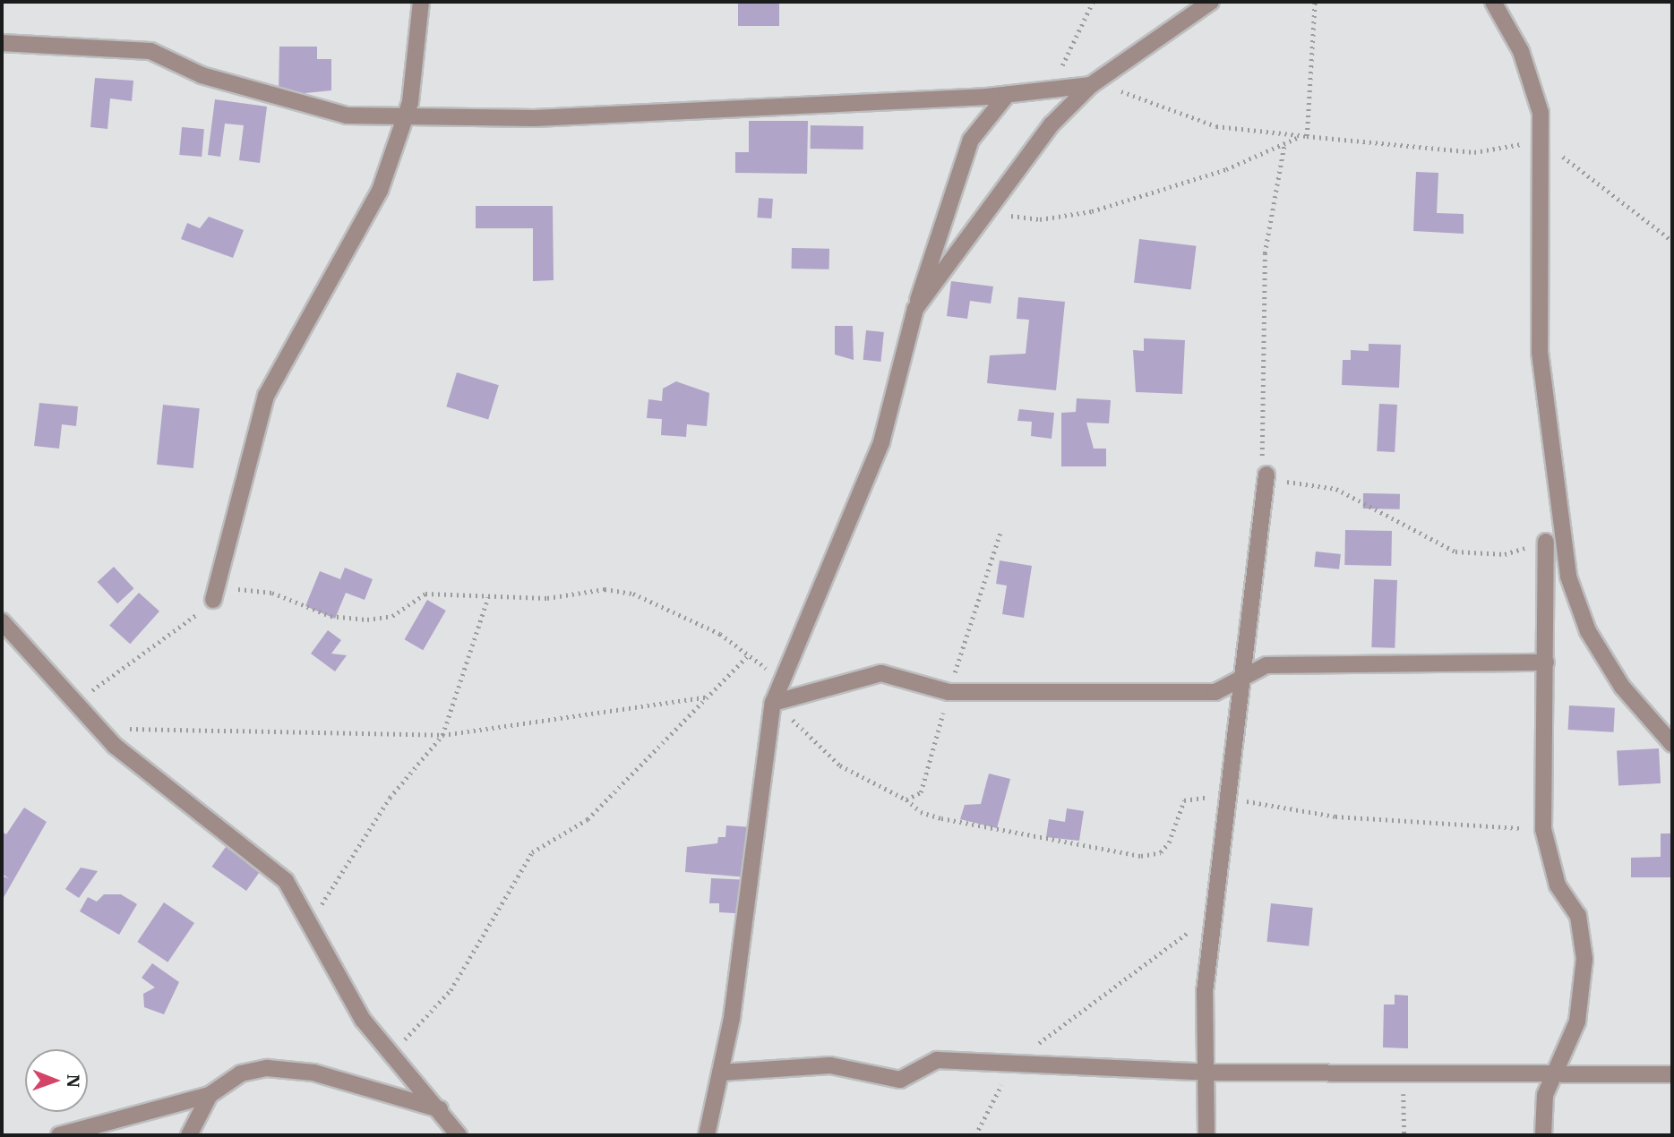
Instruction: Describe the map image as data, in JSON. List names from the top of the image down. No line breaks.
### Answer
{"north":"right"}
